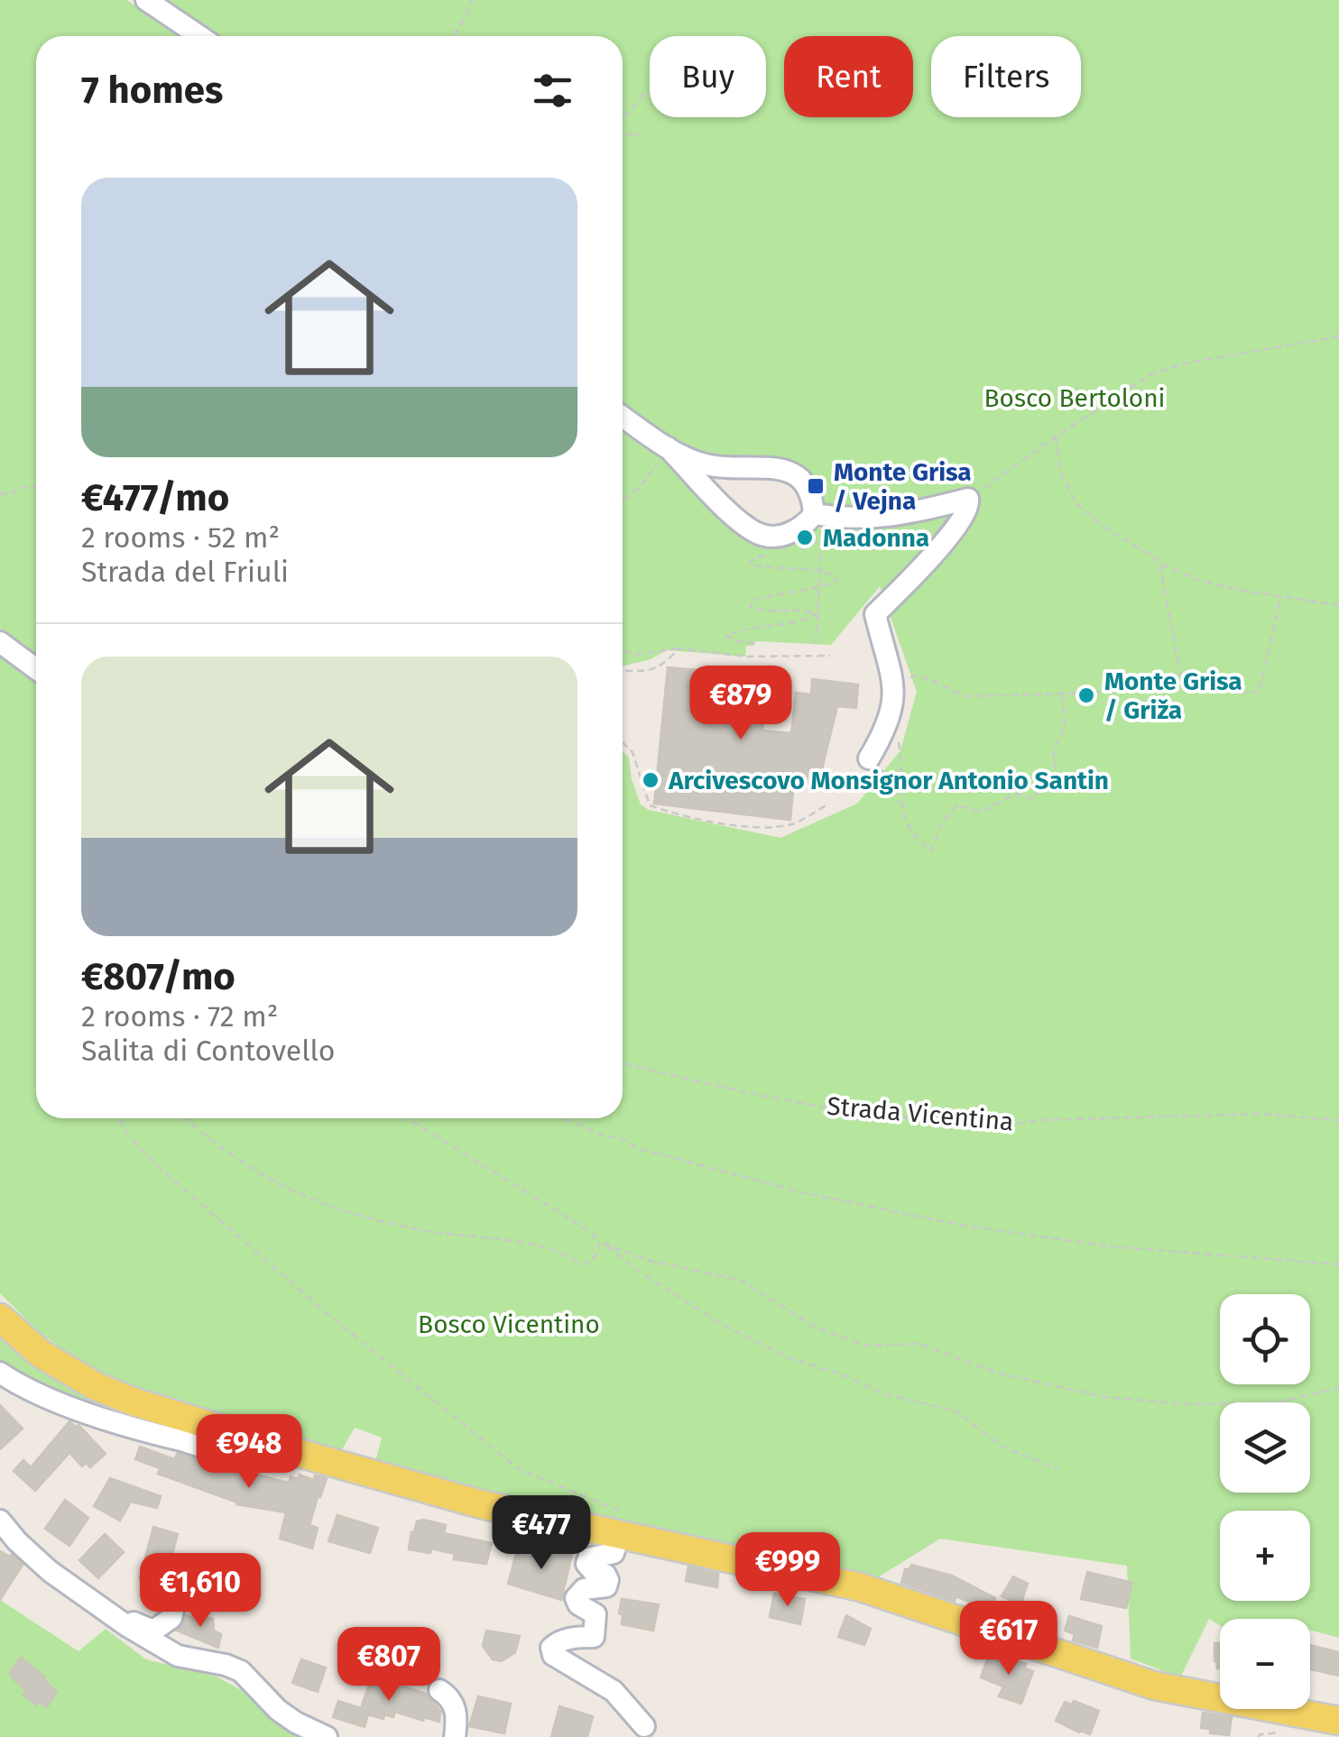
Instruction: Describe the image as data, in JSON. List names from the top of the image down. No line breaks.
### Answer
{"streets":{"path":["Strada Vicentina"]},"parks":["Bosco Bertoloni","Bosco Vicentino"],"places":{"transit":["Monte Grisa / Vejna"],"other":["Madonna","Monte Grisa / Griža","Arcivescovo Monsignor Antonio Santin"]},"page":{"chip":["Buy","Rent","Filters"],"heading":"7 homes","list":[{"name":"€477/mo","note":"2 rooms · 52 m² · Strada del Friuli"},{"name":"€807/mo","note":"2 rooms · 72 m² · Salita di Contovello"}],"price":["€879","€948","€477","€999","€1,610","€617","€807"],"map_buttons":["+","−"]}}
